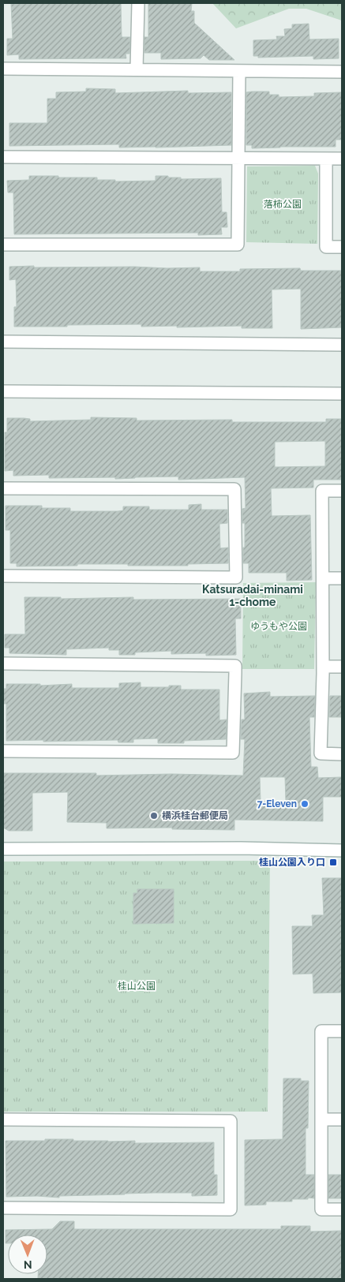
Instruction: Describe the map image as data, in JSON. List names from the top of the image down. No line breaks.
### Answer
{"districts":["Katsuradai-minami 1-chome"],"parks":["落柿公園","ゆうもや公園","桂山公園"],"places":{"other":["7-Eleven","横浜桂台郵便局"],"transit":["桂山公園入り口"]},"north":"bottom"}
